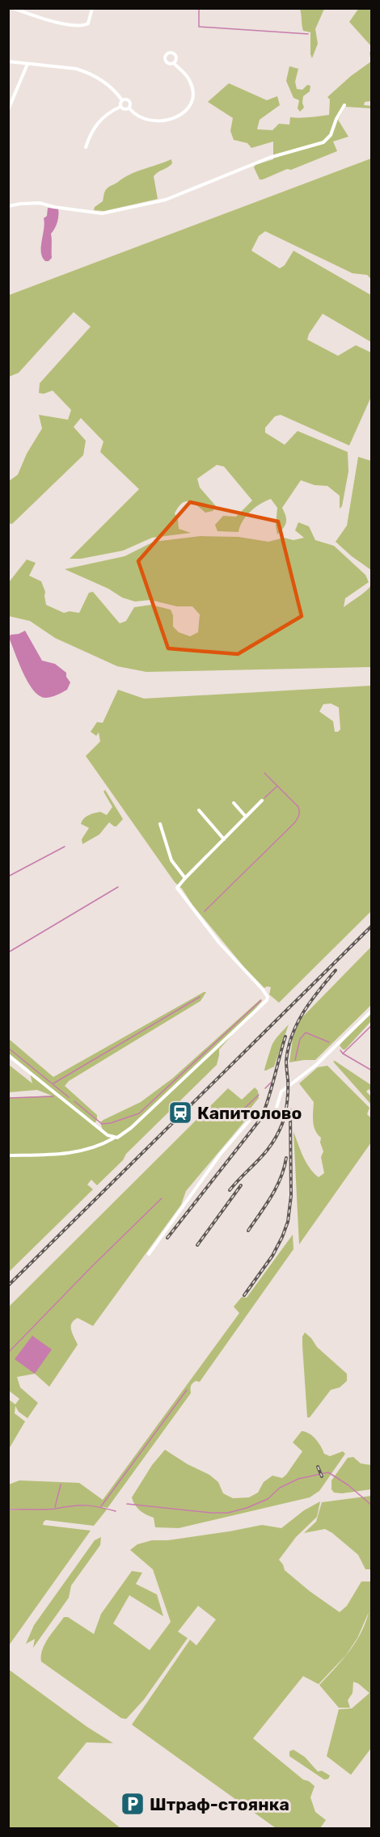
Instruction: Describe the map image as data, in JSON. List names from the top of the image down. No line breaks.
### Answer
{"places":{"station":["Капитолово"],"parking":["Штраф-стоянка"]}}
